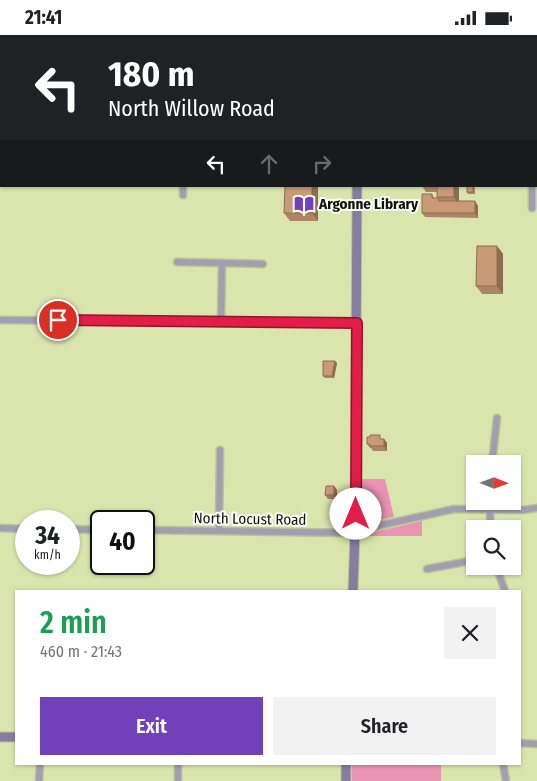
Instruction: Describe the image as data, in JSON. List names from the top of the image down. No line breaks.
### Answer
{"streets":{"street":["North Locust Road"]},"places":{"library":["Argonne Library"]},"north":"right","page":{"status":"21:41","turn":["180 m","North Willow Road"],"speed":"34 km/h","limit":"40","heading":["2 min","460 m · 21:43"],"buttons":["Exit","Share"]}}
